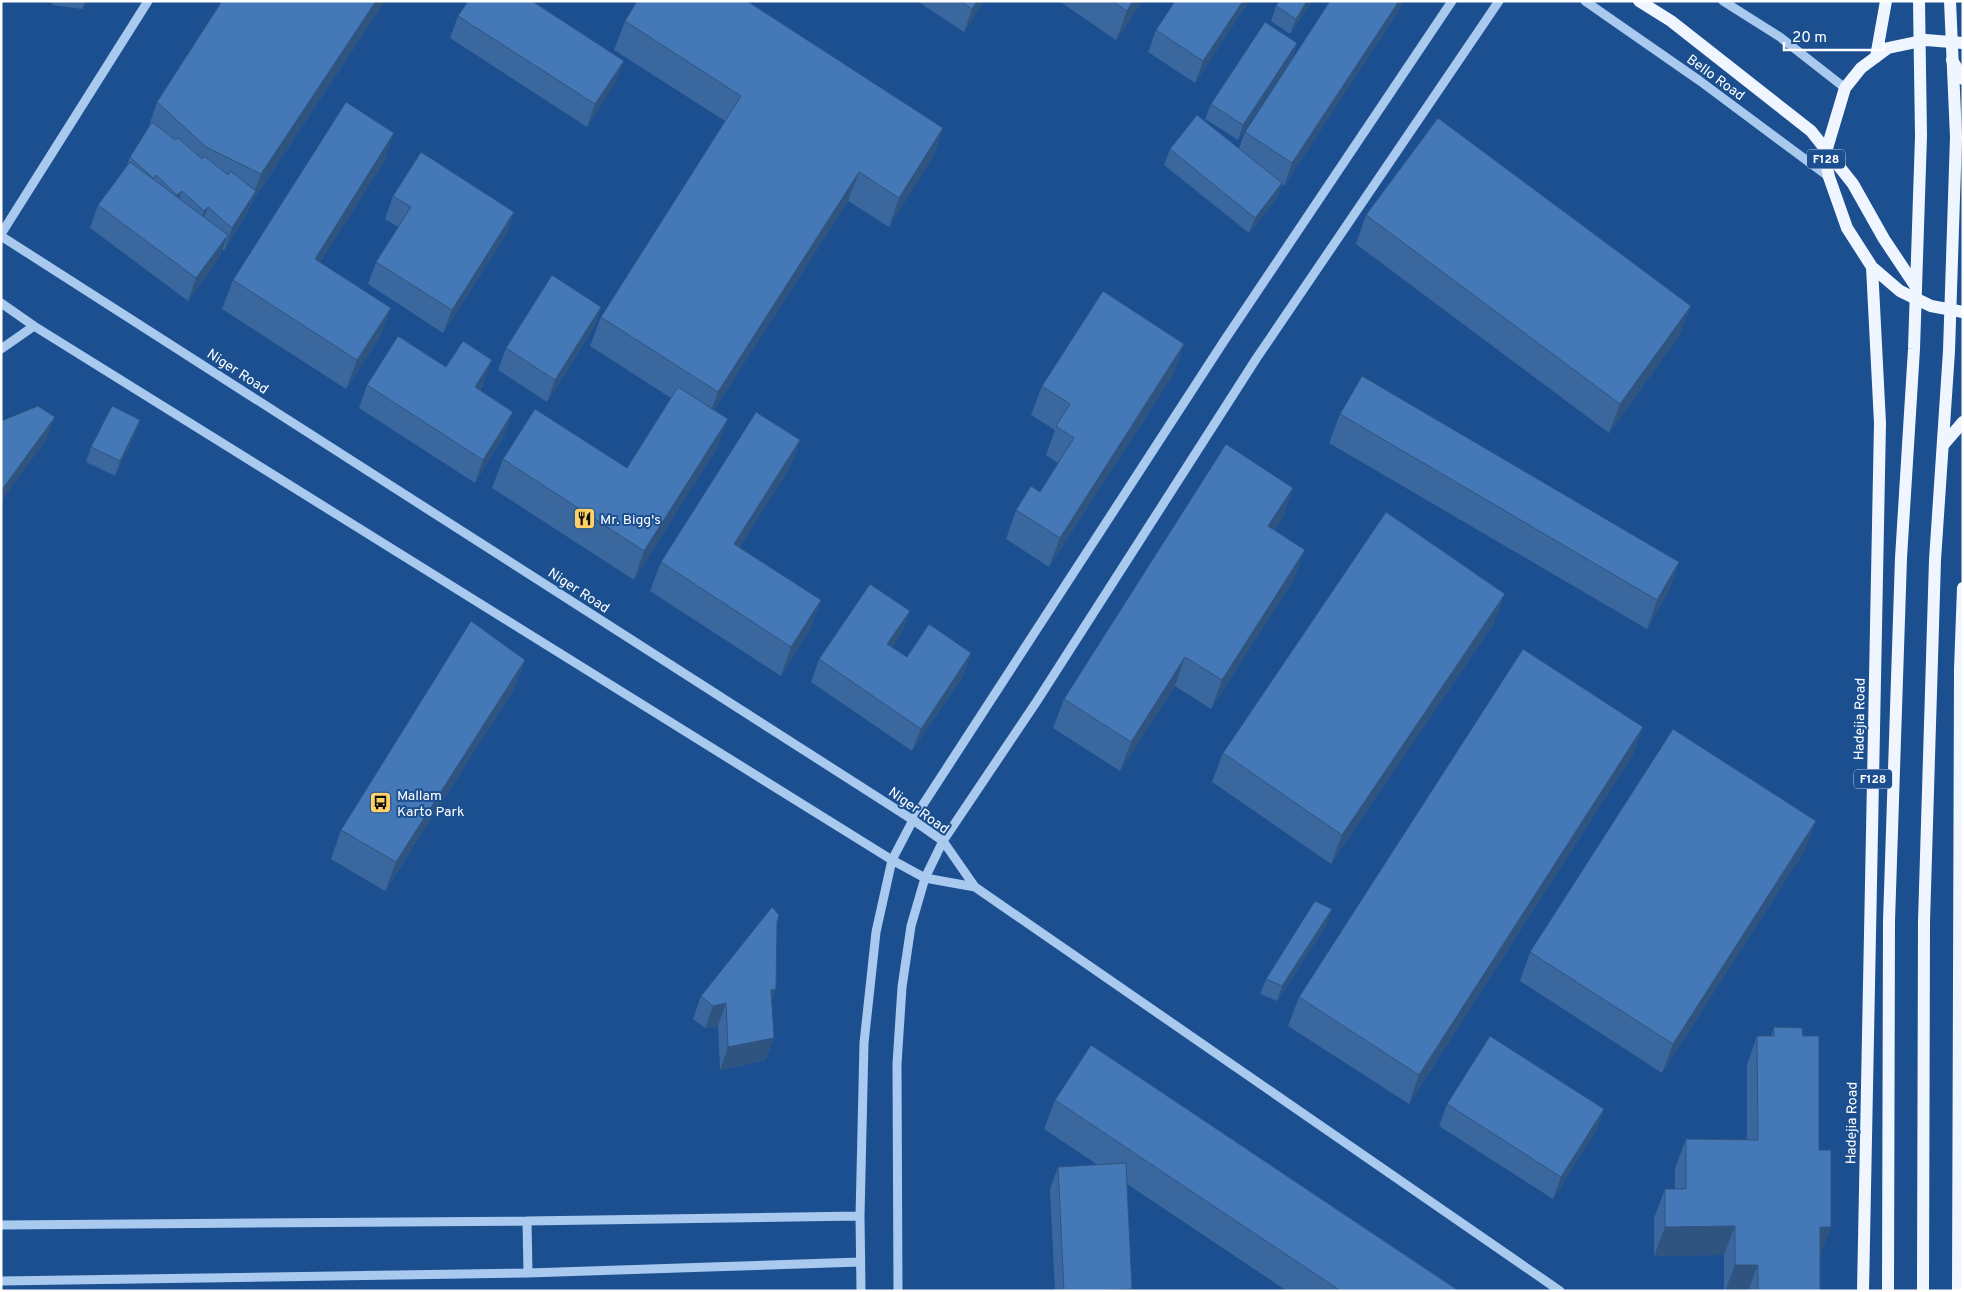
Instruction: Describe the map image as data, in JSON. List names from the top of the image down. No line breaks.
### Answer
{"streets":{"main road":["F128","Hadejia Road"],"street":["Bello Road","Niger Road"]},"crossings":[["Bello Road","F128"],["F128","Hadejia Road"]],"places":{"restaurant":["Mr. Bigg's"],"bus stop":["Mallam Karto Park"]},"scale_bar":"20 m"}
